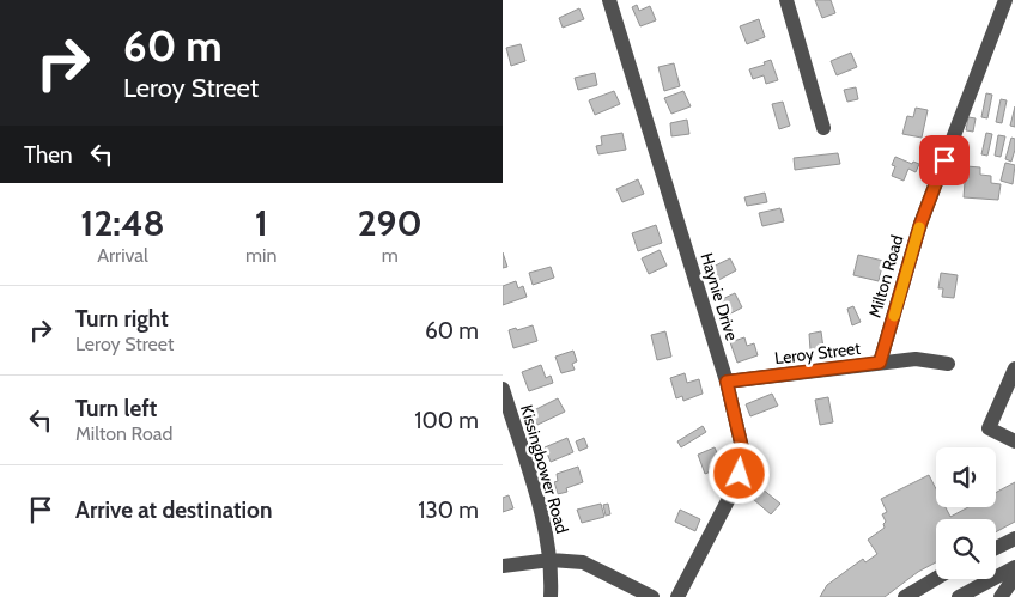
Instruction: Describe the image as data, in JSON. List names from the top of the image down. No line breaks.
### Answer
{"streets":{"street":["Milton Road","Haynie Drive","Leroy Street","Kissingbower Road"]},"crossings":[["Milton Road","Leroy Street"],["Haynie Drive","Leroy Street"]],"page":{"turn":["60 m","Leroy Street"],"then":"Then","eta":["12:48","Arrival","1","min","290","m"],"list":[{"name":"Turn right","note":"Leroy Street","value":"60 m"},{"name":"Turn left","note":"Milton Road","value":"100 m"},{"name":"Arrive at destination","value":"130 m"}]}}
